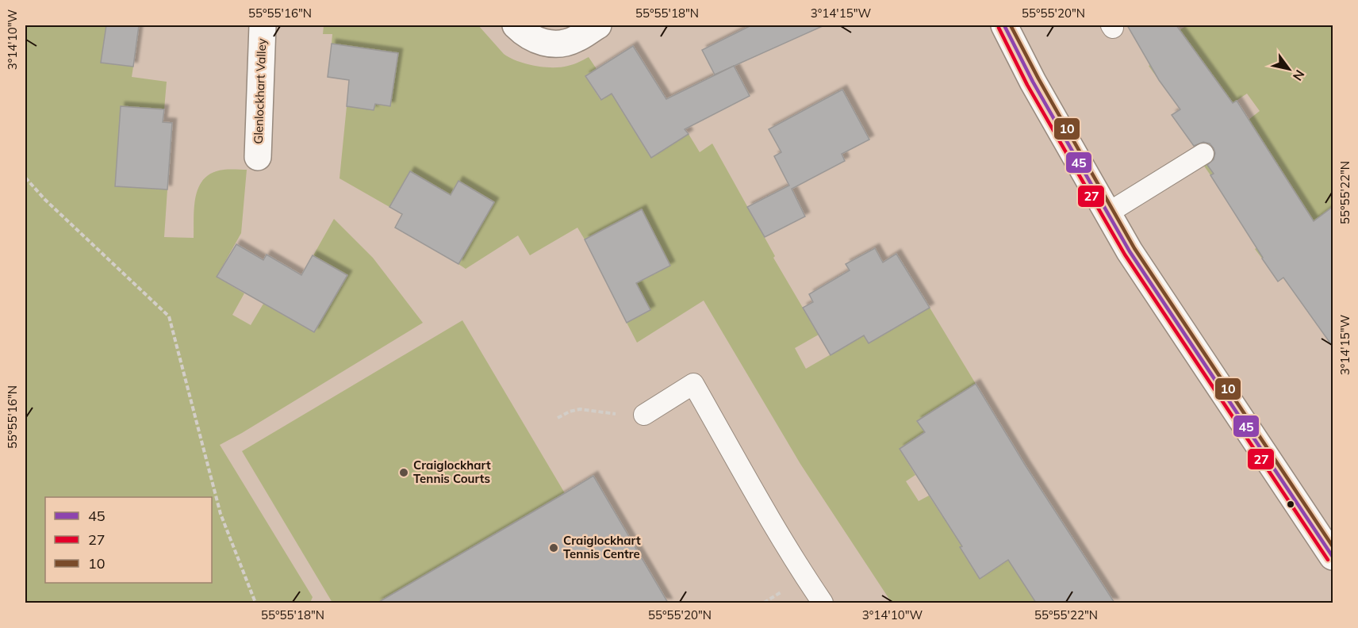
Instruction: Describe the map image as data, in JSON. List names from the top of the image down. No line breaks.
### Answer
{"streets":{"street":["Glenlockhart Valley"]},"places":["Craiglockhart Tennis Courts","Craiglockhart Tennis Centre"],"lines":["transit line 45","transit line 10","transit line 27"],"legend":["45","27","10"],"north":"bottom right","coordinates":["55°55'16\"N","55°55'18\"N","3°14'15\"W","55°55'20\"N","3°14'10\"W","55°55'22\"N"]}
